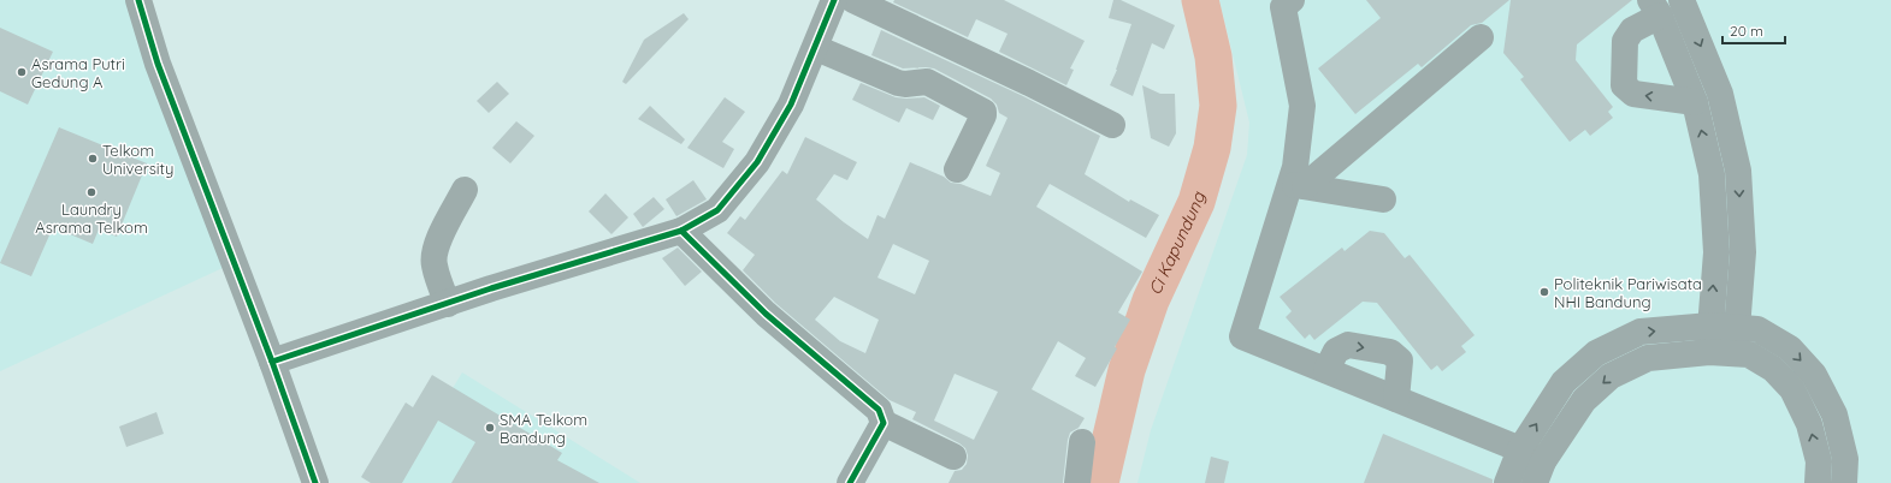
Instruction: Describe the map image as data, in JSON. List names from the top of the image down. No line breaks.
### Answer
{"water":["Ci Kapundung"],"places":["Asrama Putri Gedung A","Telkom University","Laundry Asrama Telkom","Politeknik Pariwisata NHI Bandung","SMA Telkom Bandung"],"scale_bar":"20 m"}
